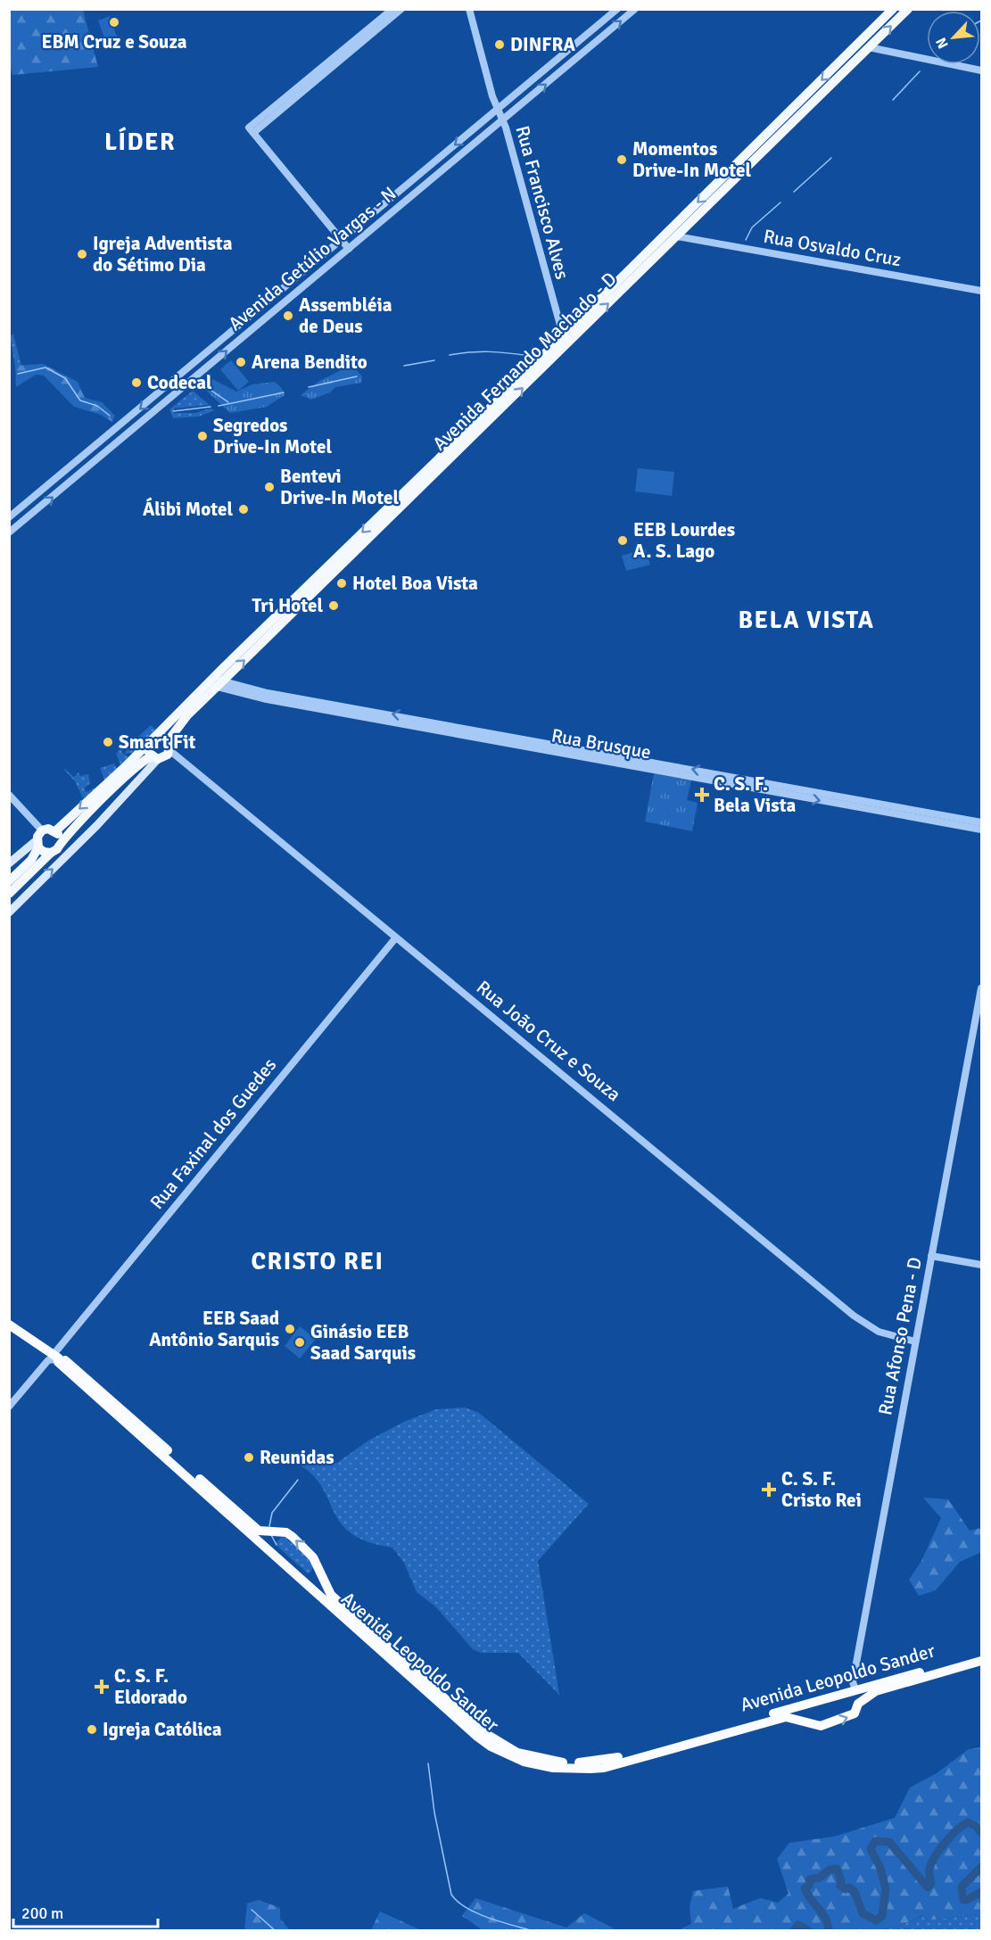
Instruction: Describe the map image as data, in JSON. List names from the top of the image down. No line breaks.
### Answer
{"streets":{"highway":["Avenida Leopoldo Sander"],"main road":["Avenida Fernando Machado - D"],"street":["Rua Francisco Alves","Rua Osvaldo Cruz","Avenida Getúlio Vargas - N","Rua Brusque","Rua João Cruz e Souza","Rua Faxinal dos Guedes","Rua Afonso Pena - D"]},"crossings":[["Rua Francisco Alves","Avenida Getúlio Vargas - N"],["Rua Francisco Alves","Avenida Fernando Machado - D"],["Rua Osvaldo Cruz","Avenida Fernando Machado - D"],["Avenida Fernando Machado - D","Rua Brusque"],["Avenida Fernando Machado - D","Rua João Cruz e Souza"],["Rua João Cruz e Souza","Rua Faxinal dos Guedes"],["Rua João Cruz e Souza","Rua Afonso Pena - D"],["Rua Faxinal dos Guedes","Avenida Leopoldo Sander"],["Rua Afonso Pena - D","Avenida Leopoldo Sander"]],"districts":["LÍDER","BELA VISTA","CRISTO REI"],"places":{"other":["EBM Cruz e Souza","DINFRA","Momentos Drive-In Motel","Igreja Adventista do Sétimo Dia","Assembléia de Deus","Arena Bendito","Codecal","Segredos Drive-In Motel","Bentevi Drive-In Motel","Álibi Motel","EEB Lourdes A. S. Lago","Hotel Boa Vista","Tri Hotel","Smart Fit","EEB Saad Antônio Sarquis","Ginásio EEB Saad Sarquis","Reunidas","Igreja Católica"],"health":["C. S. F. Bela Vista","C. S. F. Cristo Rei","C. S. F. Eldorado"]},"scale_bar":"200 m","north":"bottom left"}
